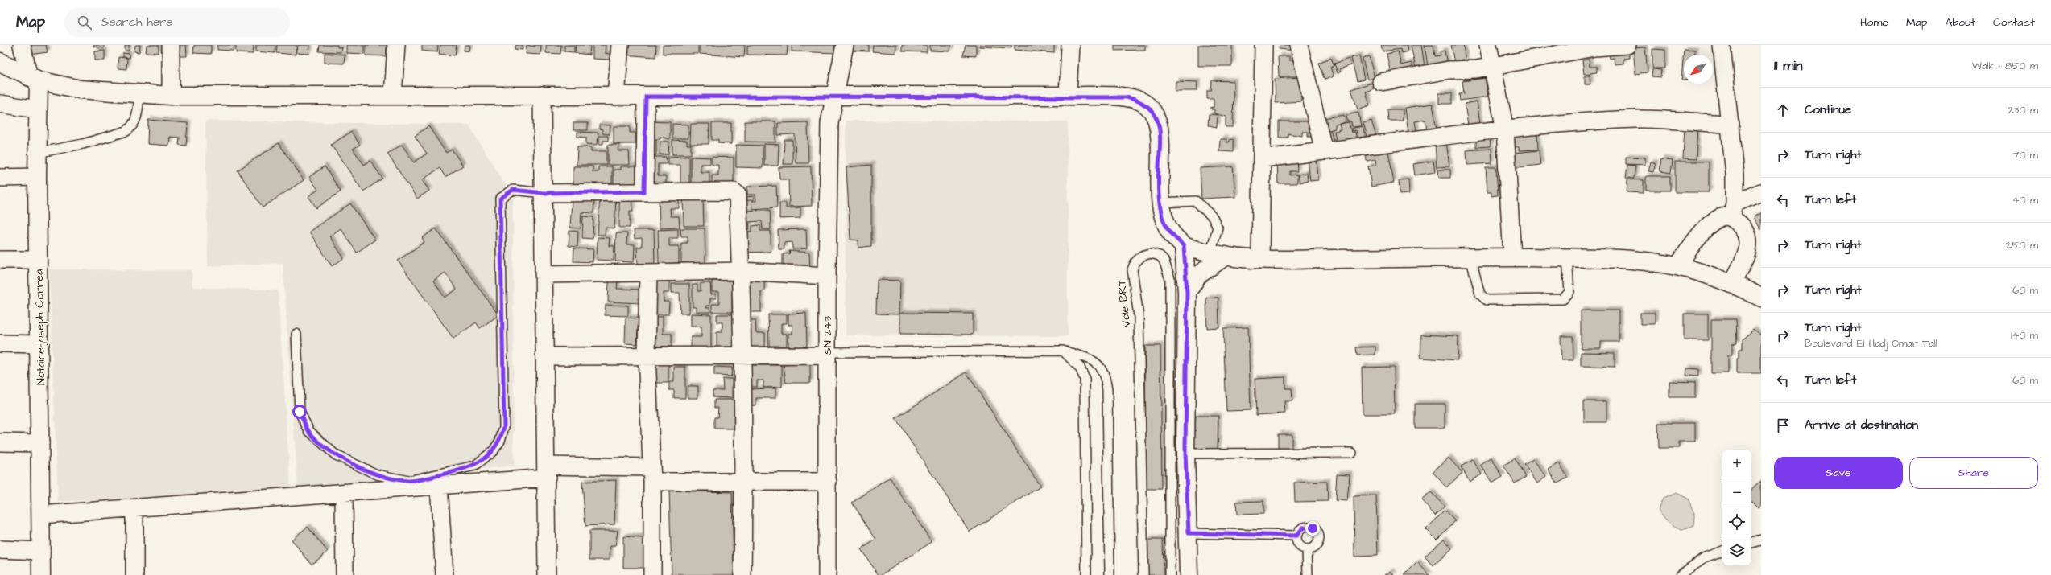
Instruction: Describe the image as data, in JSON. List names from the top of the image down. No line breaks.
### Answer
{"streets":{"main road":["Notaire-joseph Correa"],"street":["SN 243"],"lane":["Voie BRT"]},"north":"bottom left","page":{"header":"Map","search":"Search here","nav":["Home","Map","About","Contact"],"heading":["11 min","Walk · 850 m"],"list":[["Continue","230 m"],["Turn right","70 m"],["Turn left","40 m"],["Turn right","250 m"],["Turn right","60 m"],["Turn right","Boulevard El Hadj Omar Tall","140 m"],["Turn left","60 m"],"Arrive at destination"],"buttons":["Save","Share"],"map_buttons":["+","−"]}}
